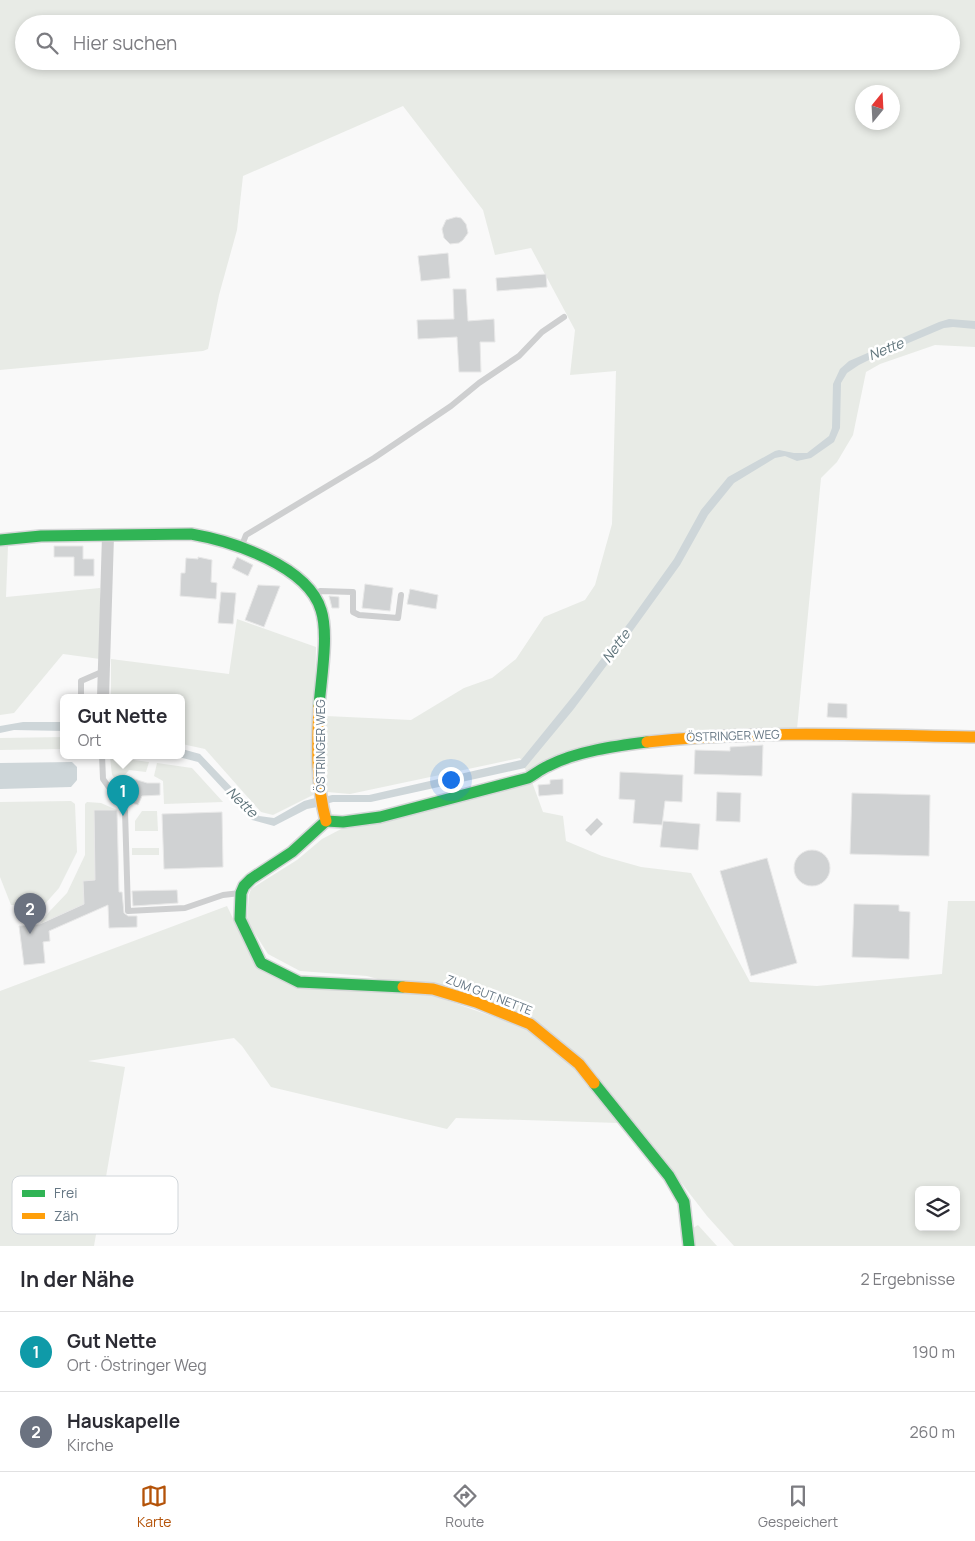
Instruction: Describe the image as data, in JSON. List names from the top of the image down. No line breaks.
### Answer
{"streets":{"street":["ÖSTRINGER WEG","ZUM GUT NETTE"]},"water":["Nette"],"legend":["Frei","Zäh"],"north":"top","page":{"search":"Hier suchen","popup":["Gut Nette","Ort"],"pins":["1","2"],"heading":["In der Nähe","2 Ergebnisse"],"list":[{"mark":"1","name":"Gut Nette","note":"Ort · Östringer Weg","value":"190 m"},{"mark":"2","name":"Hauskapelle","note":"Kirche","value":"260 m"}],"nav":["Karte","Route","Gespeichert"]}}
